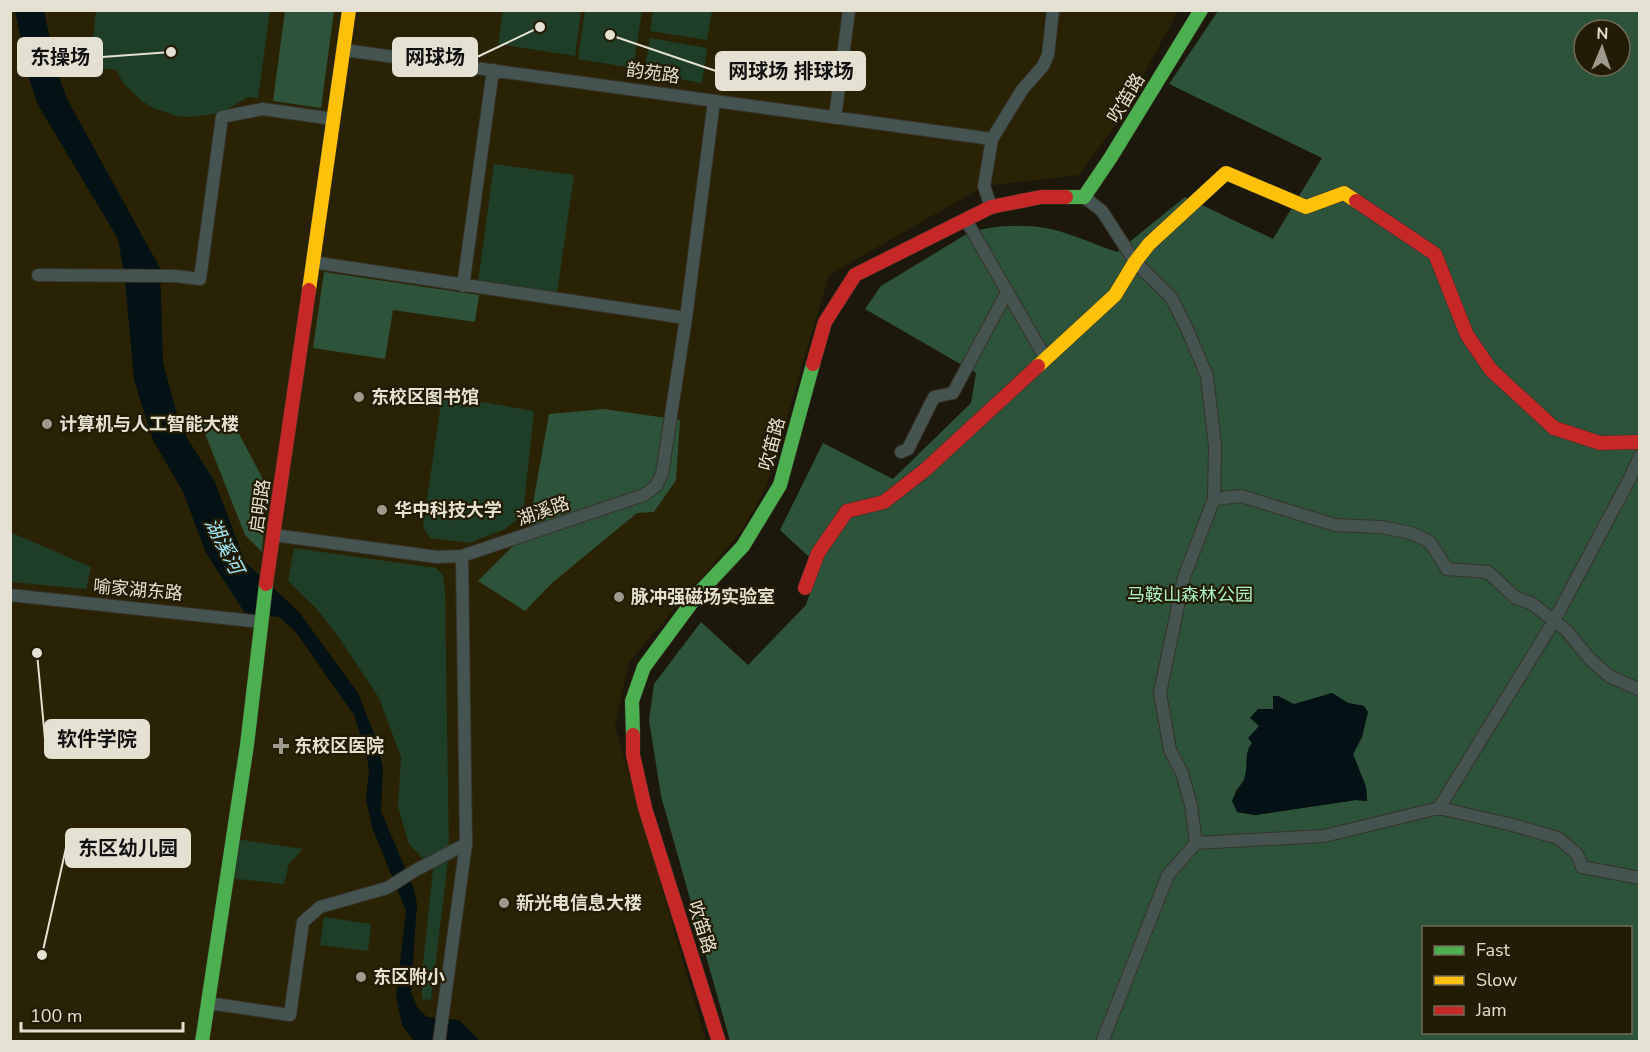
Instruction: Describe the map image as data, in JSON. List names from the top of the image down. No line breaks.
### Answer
{"streets":{"street":["韵苑路","吹笛路","启明路","湖溪路","喻家湖东路"]},"crossings":[["韵苑路","启明路"],["韵苑路","湖溪路"],["启明路","喻家湖东路"]],"water":["湖溪河"],"parks":["马鞍山森林公园"],"places":{"other":["网球场","网球场 排球场","东操场","东校区图书馆","计算机与人工智能大楼","华中科技大学","脉冲强磁场实验室","软件学院","新光电信息大楼","东区幼儿园","东区附小"],"health":["东校区医院"]},"legend":["Fast","Slow","Jam"],"scale_bar":"100 m","north":"top"}
